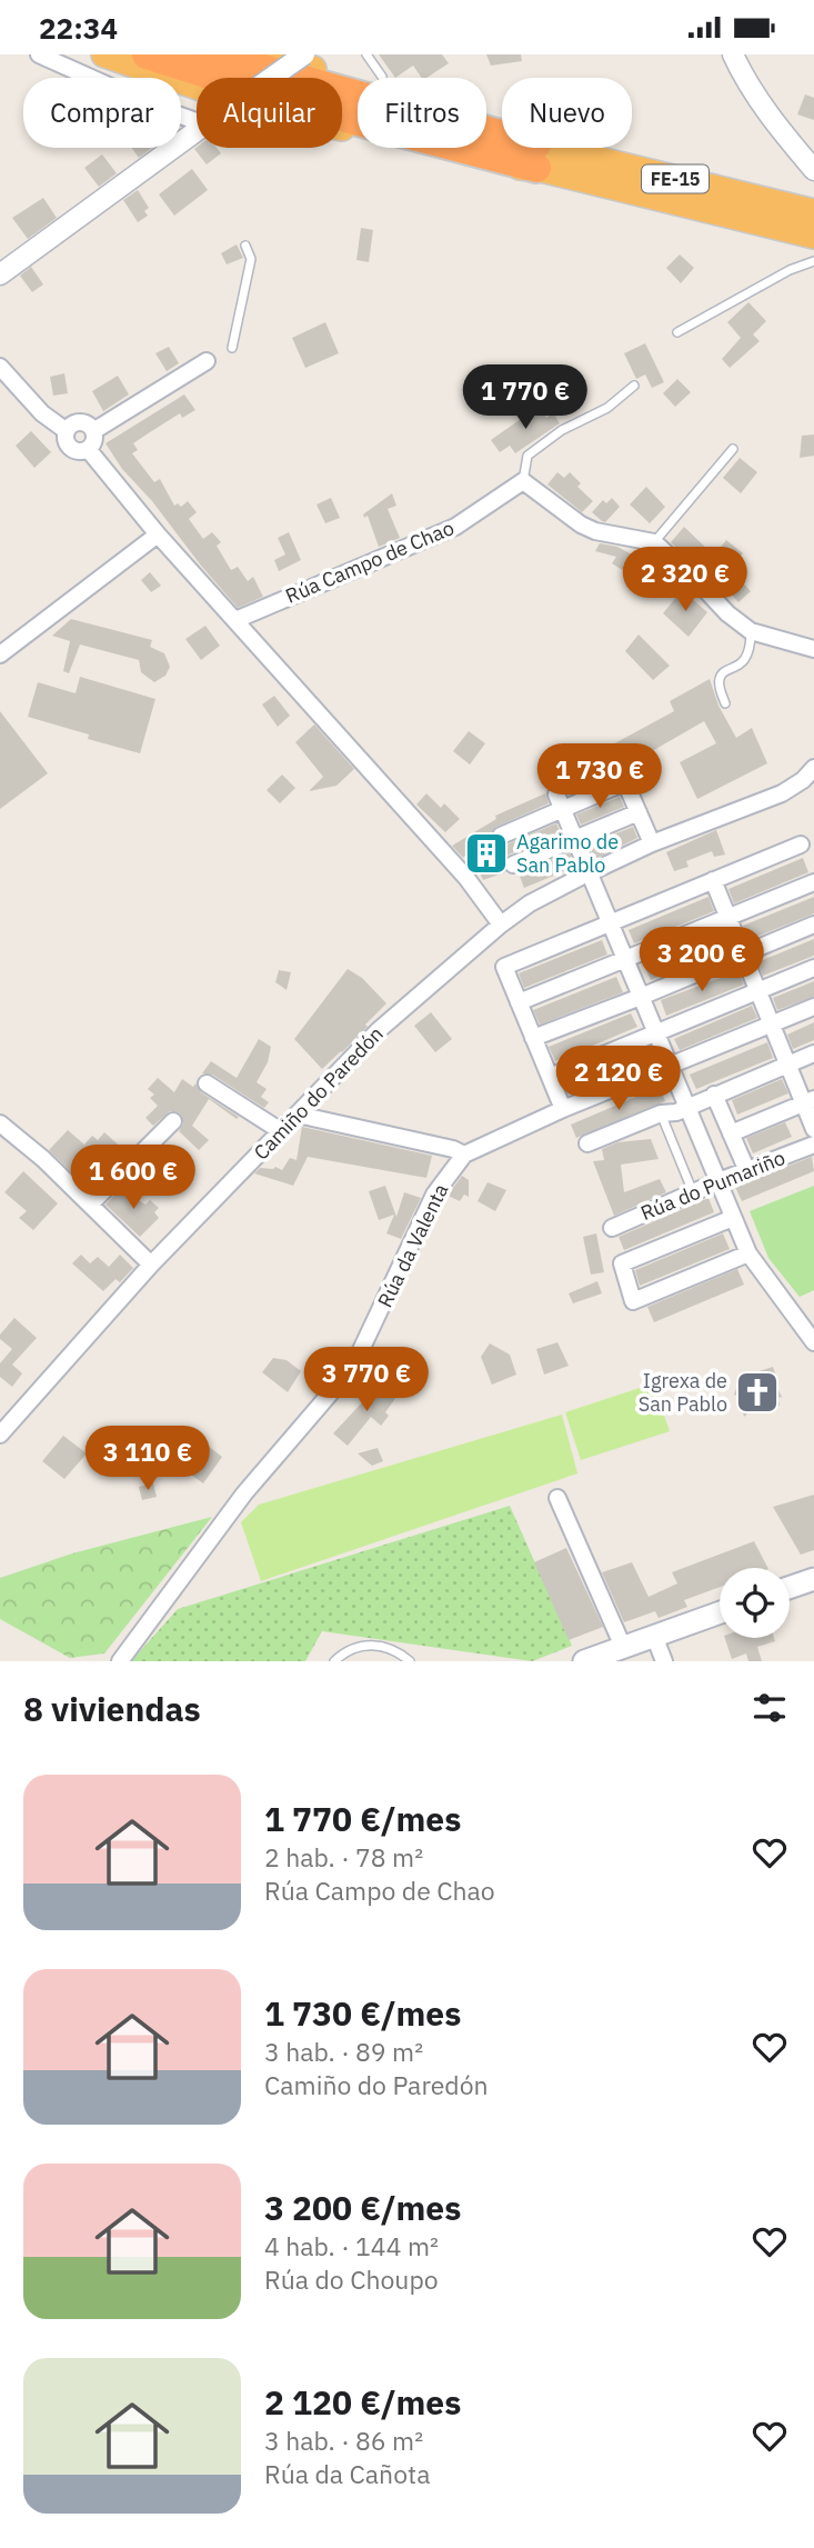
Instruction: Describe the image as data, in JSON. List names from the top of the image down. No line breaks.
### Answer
{"streets":{"highway":["FE-15"],"street":["Rúa Campo de Chao","Camiño do Paredón","Rúa do Pumariño","Rúa da Valenta"]},"places":{"building":["Agarimo de San Pablo"],"church":["Igrexa de San Pablo"]},"page":{"status":"22:34","chip":["Comprar","Alquilar","Filtros","Nuevo"],"price":["1 770 €","2 320 €","1 730 €","3 200 €","2 120 €","1 600 €","3 770 €","3 110 €"],"heading":"8 viviendas","list":[{"name":"1 770 €/mes","note":"2 hab. · 78 m² · Rúa Campo de Chao"},{"name":"1 730 €/mes","note":"3 hab. · 89 m² · Camiño do Paredón"},{"name":"3 200 €/mes","note":"4 hab. · 144 m² · Rúa do Choupo"},{"name":"2 120 €/mes","note":"3 hab. · 86 m² · Rúa da Cañota"}]}}
